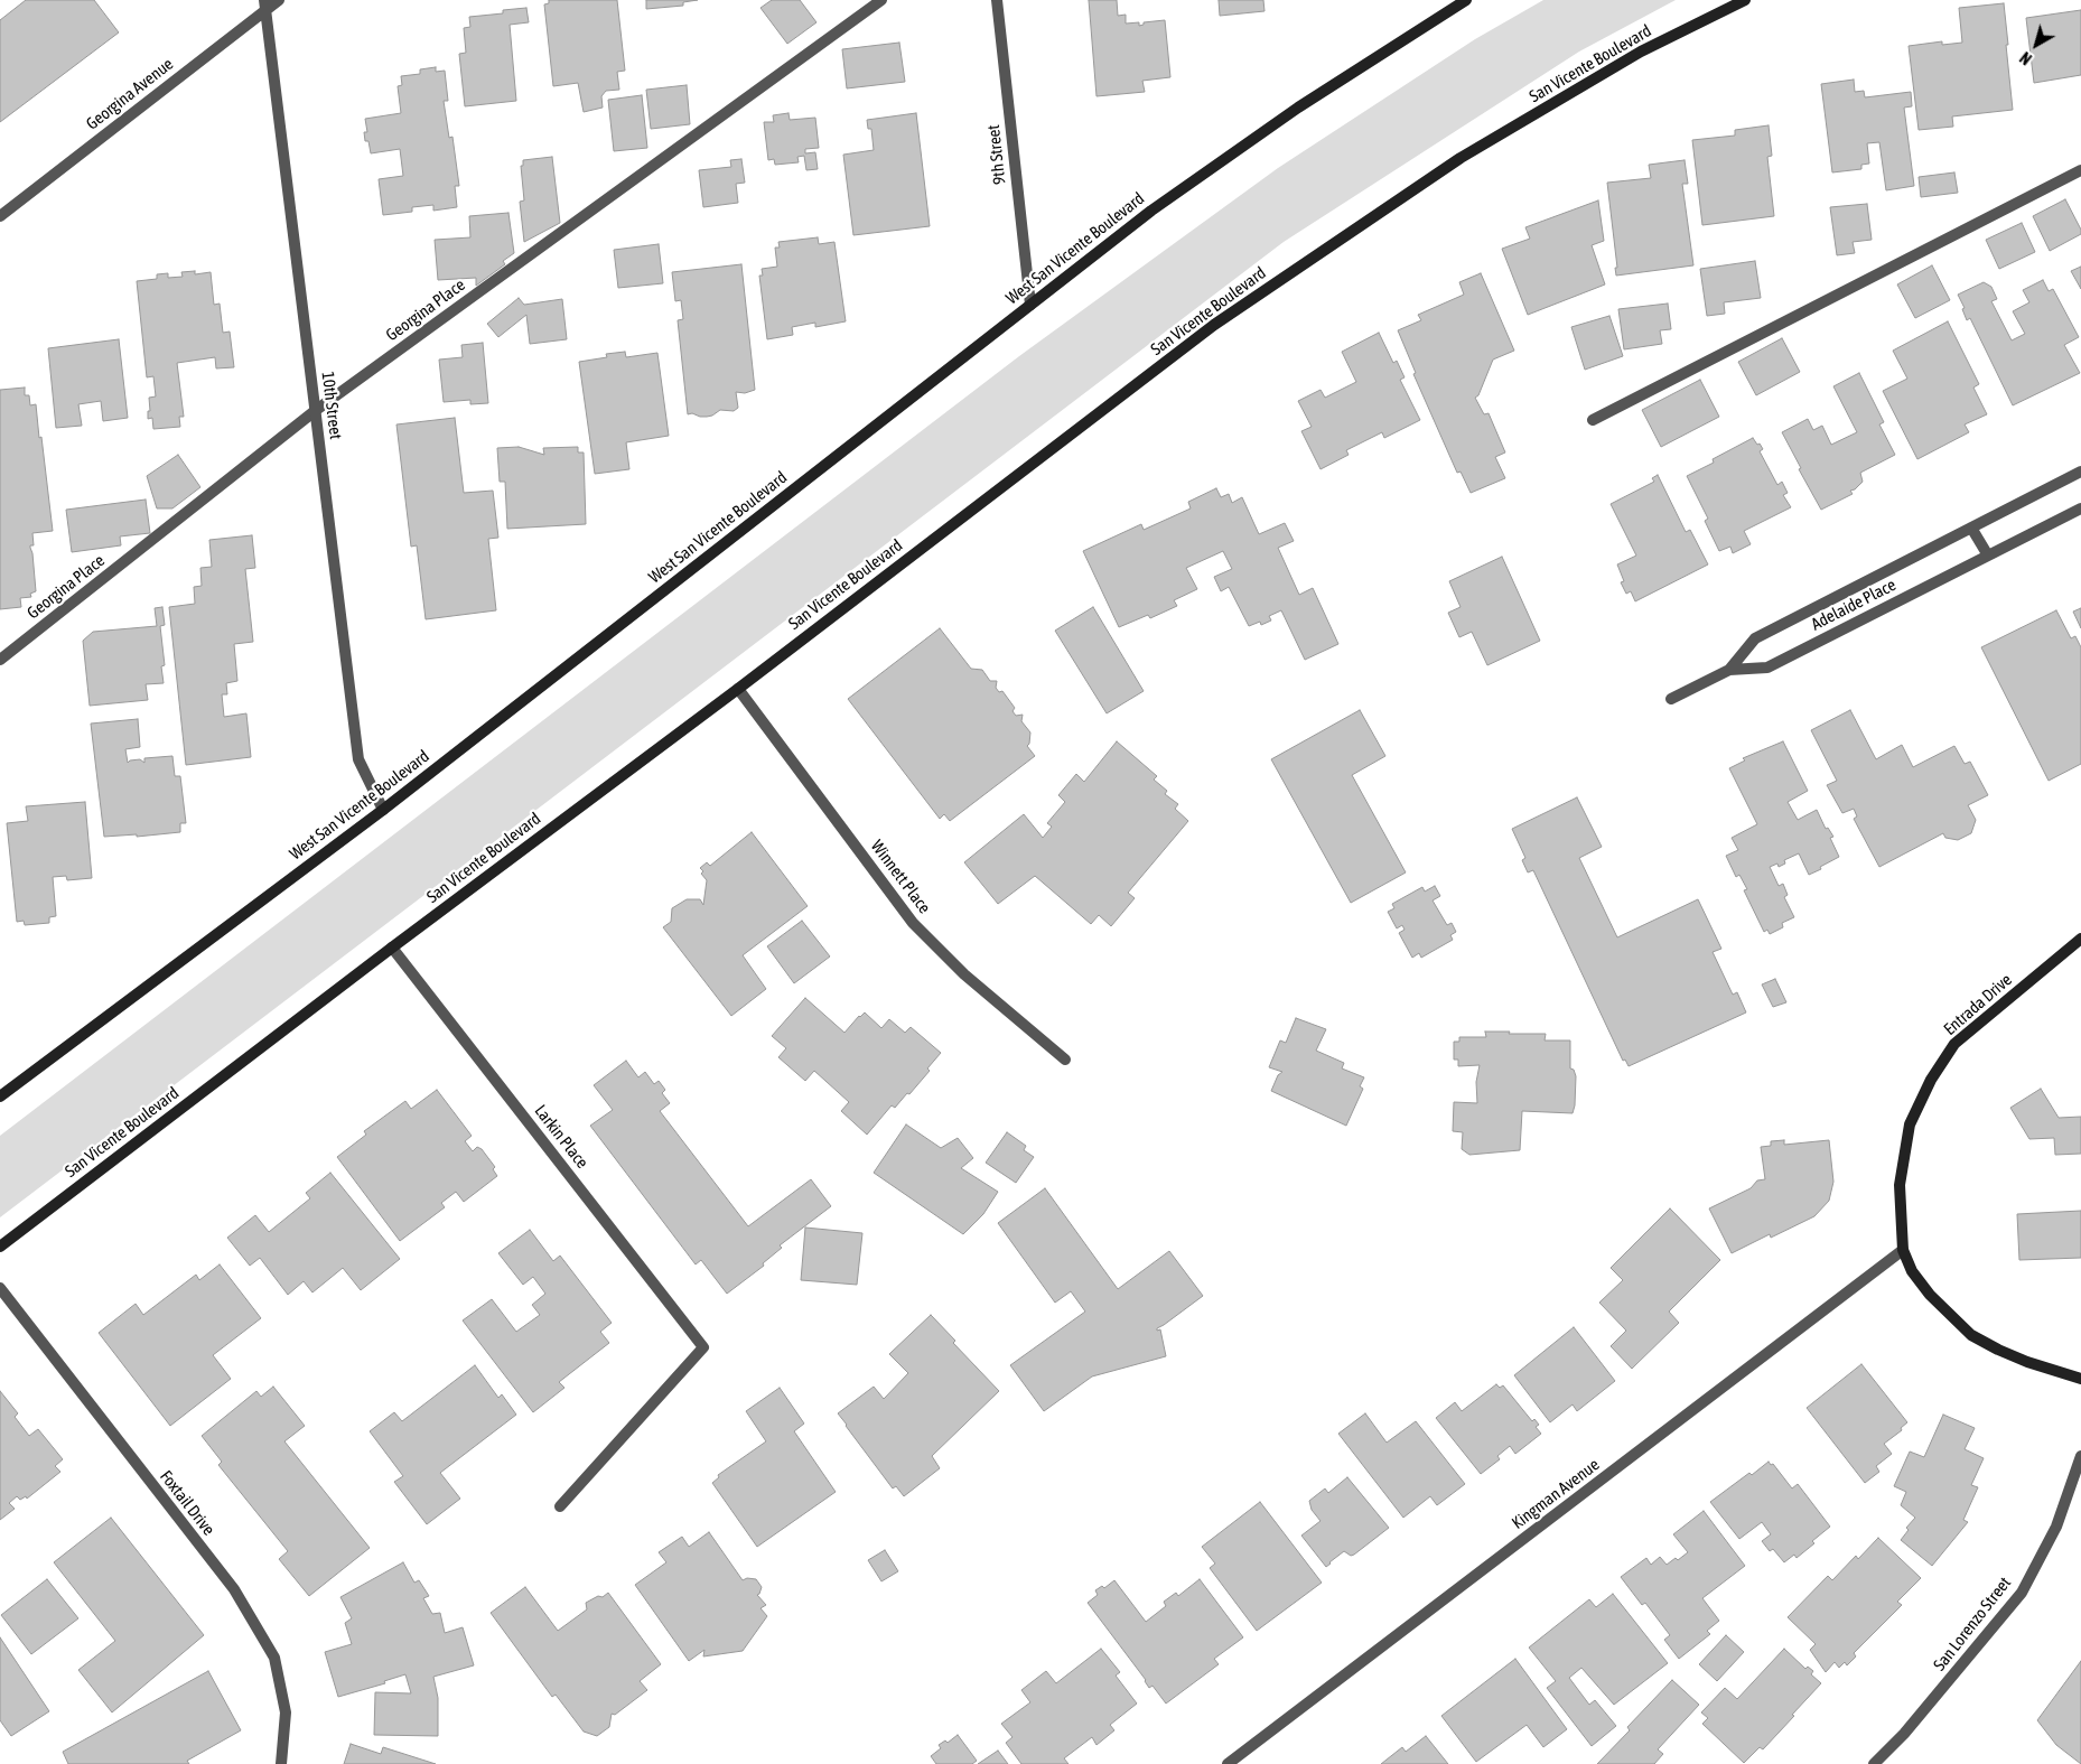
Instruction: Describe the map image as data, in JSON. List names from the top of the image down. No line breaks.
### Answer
{"streets":{"main road":["San Vicente Boulevard","West San Vicente Boulevard","Entrada Drive"],"street":["Georgina Avenue","9th Street","Georgina Place","10th Street","Adelaide Place","Winnett Place","Larkin Place","Kingman Avenue","Foxtail Drive","San Lorenzo Street"]},"crossings":[["San Vicente Boulevard","Winnett Place"],["San Vicente Boulevard","Larkin Place"],["Georgina Avenue","10th Street"],["9th Street","West San Vicente Boulevard"],["West San Vicente Boulevard","10th Street"],["Georgina Place","10th Street"],["Entrada Drive","Kingman Avenue"]],"north":"bottom left"}
